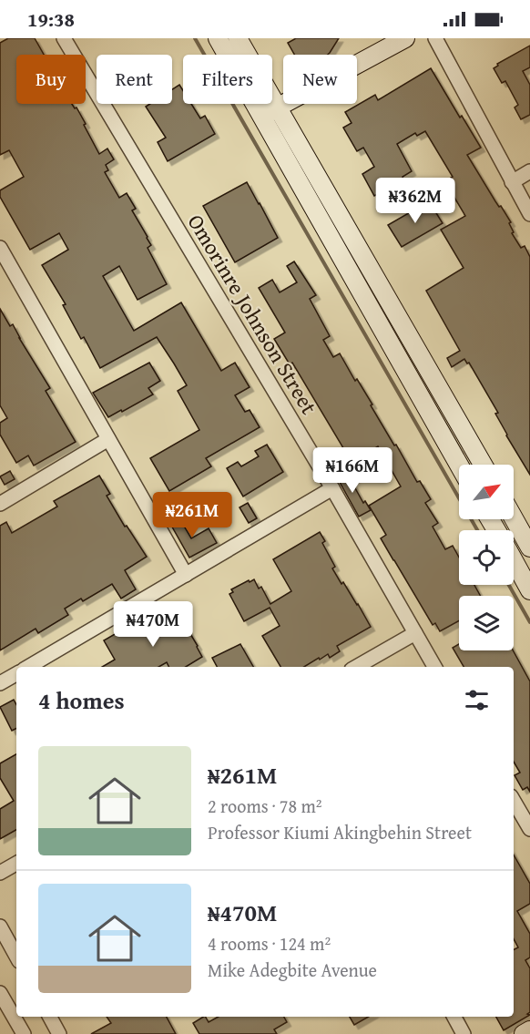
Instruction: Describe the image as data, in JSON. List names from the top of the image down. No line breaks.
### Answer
{"streets":{"street":["Omorinre Johnson Street"]},"north":"top right","page":{"status":"19:38","chip":["Buy","Rent","Filters","New"],"price":["₦362M","₦166M","₦261M","₦470M"],"heading":"4 homes","list":[{"name":"₦261M","note":"2 rooms · 78 m² · Professor Kiumi Akingbehin Street"},{"name":"₦470M","note":"4 rooms · 124 m² · Mike Adegbite Avenue"}]}}
